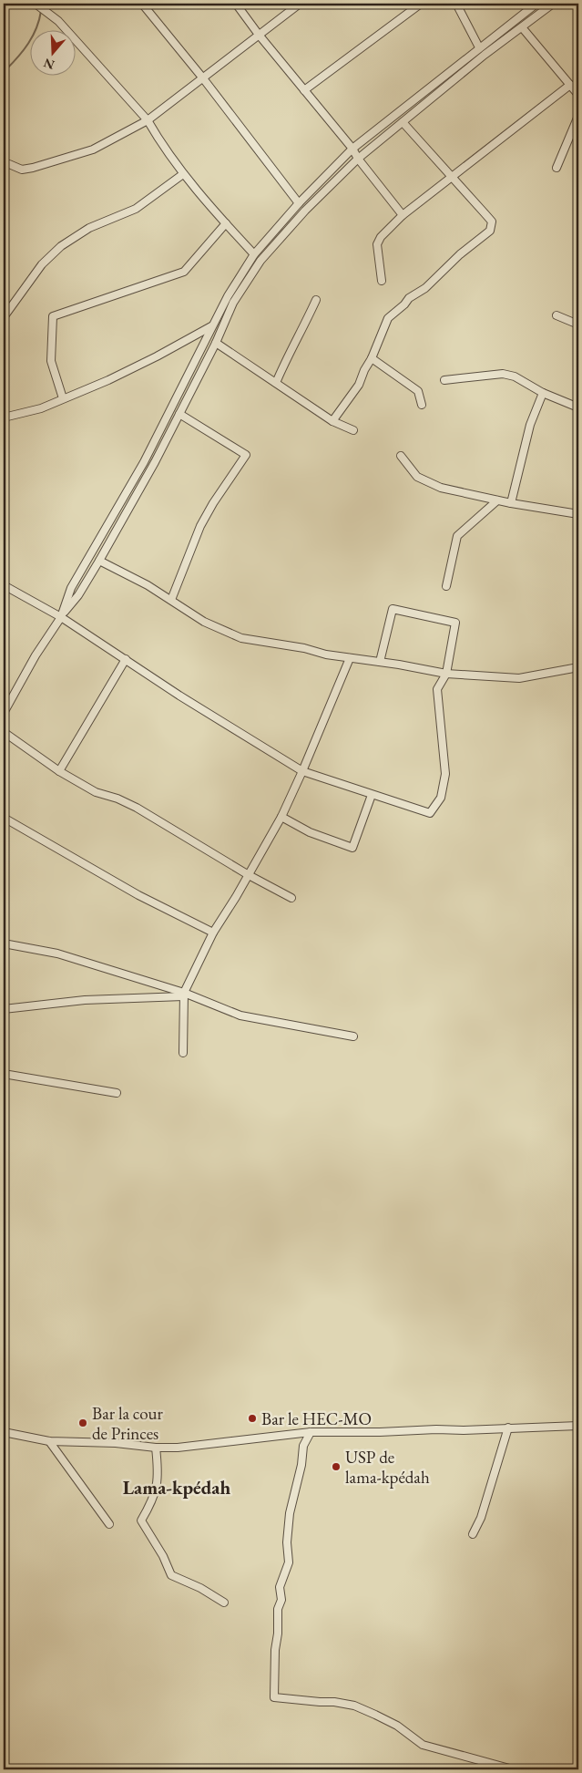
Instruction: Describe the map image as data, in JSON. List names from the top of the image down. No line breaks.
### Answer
{"districts":["Lama-kpédah"],"places":["Bar le HEC-MO","Bar la cour de Princes","USP de lama-kpédah"],"north":"bottom"}
